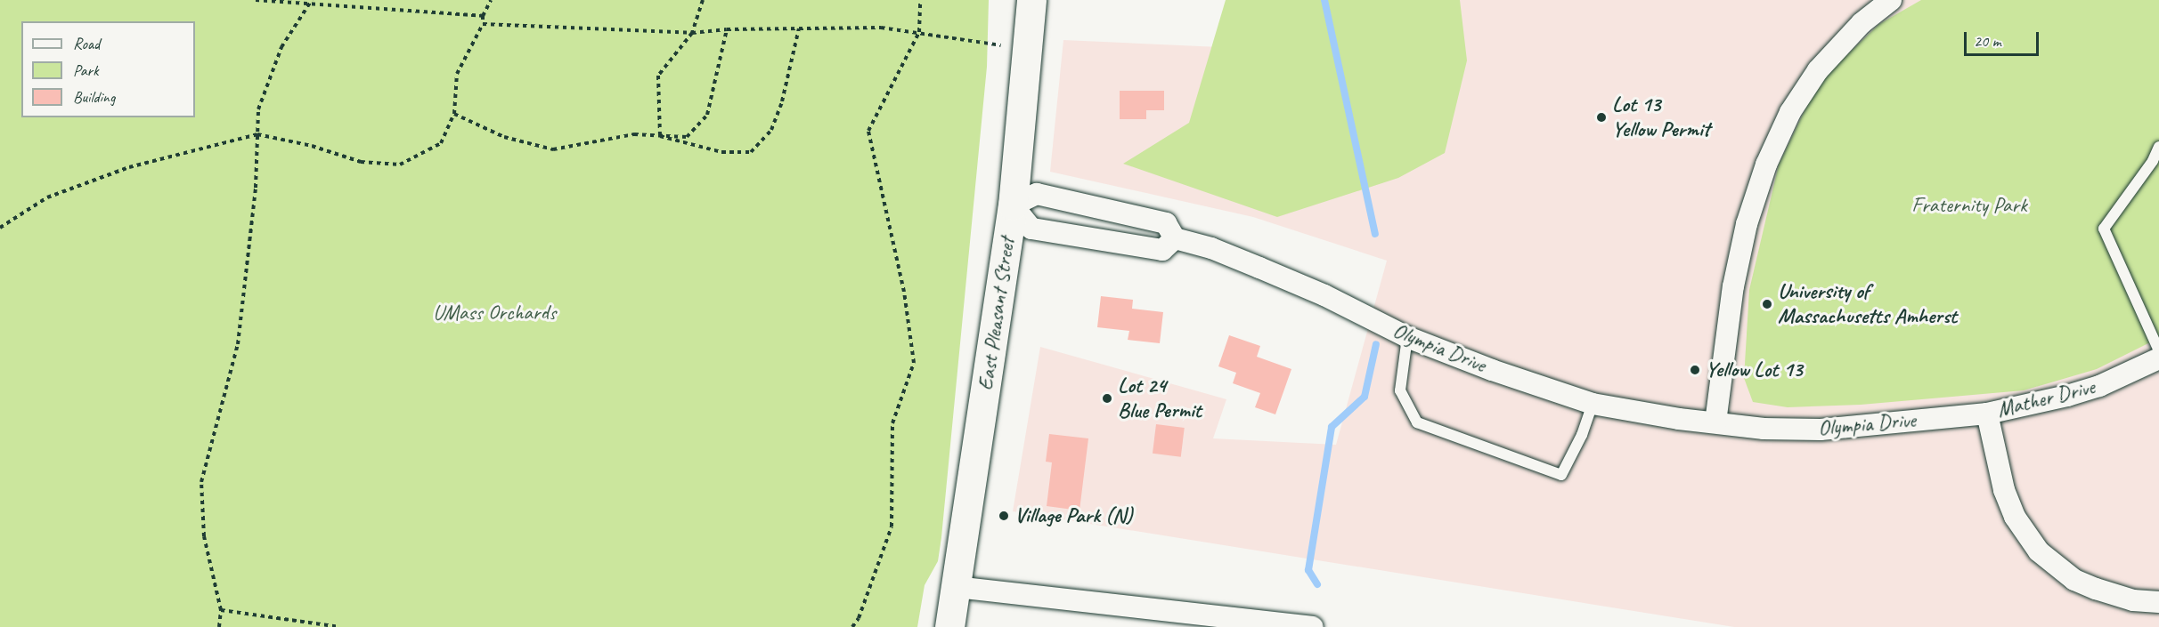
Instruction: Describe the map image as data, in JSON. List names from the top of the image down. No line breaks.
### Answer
{"streets":{"main road":["East Pleasant Street"],"street":["Olympia Drive","Mather Drive"]},"crossings":[["Olympia Drive","Mather Drive"]],"parks":["Fraternity Park","UMass Orchards"],"places":["Lot 13 Yellow Permit","University of Massachusetts Amherst","Yellow Lot 13","Lot 24 Blue Permit","Village Park (N)"],"legend":["Road","Park","Building"],"scale_bar":"20 m"}
